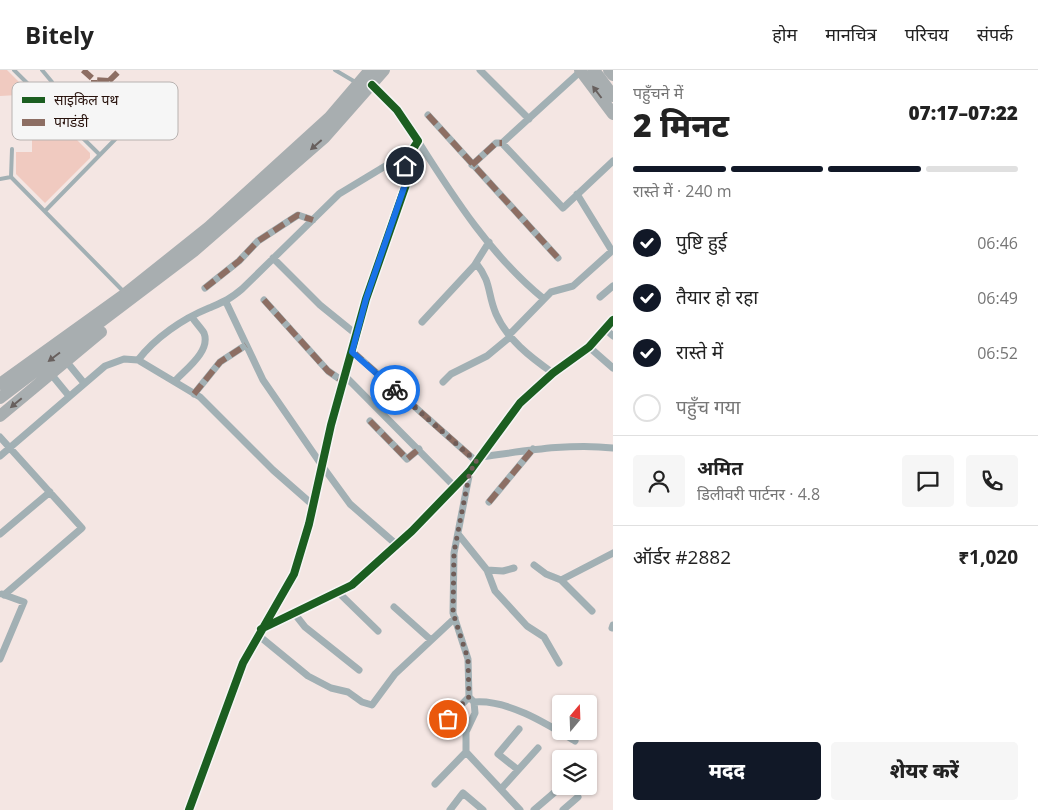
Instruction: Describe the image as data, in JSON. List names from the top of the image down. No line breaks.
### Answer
{"legend":["साइकिल पथ","पगडंडी"],"north":"top","page":{"header":"Bitely","nav":["होम","मानचित्र","परिचय","संपर्क"],"heading":["2 मिनट","पहुँचने में","07:17–07:22"],"panel":["अमित","डिलीवरी पार्टनर · 4.8","ऑर्डर #2882","₹1,020"],"bar":"रास्ते में · 240 m","list":[["पुष्टि हुई","06:46"],["तैयार हो रहा","06:49"],["रास्ते में","06:52"],"पहुँच गया"],"buttons":["मदद","शेयर करें"]}}
